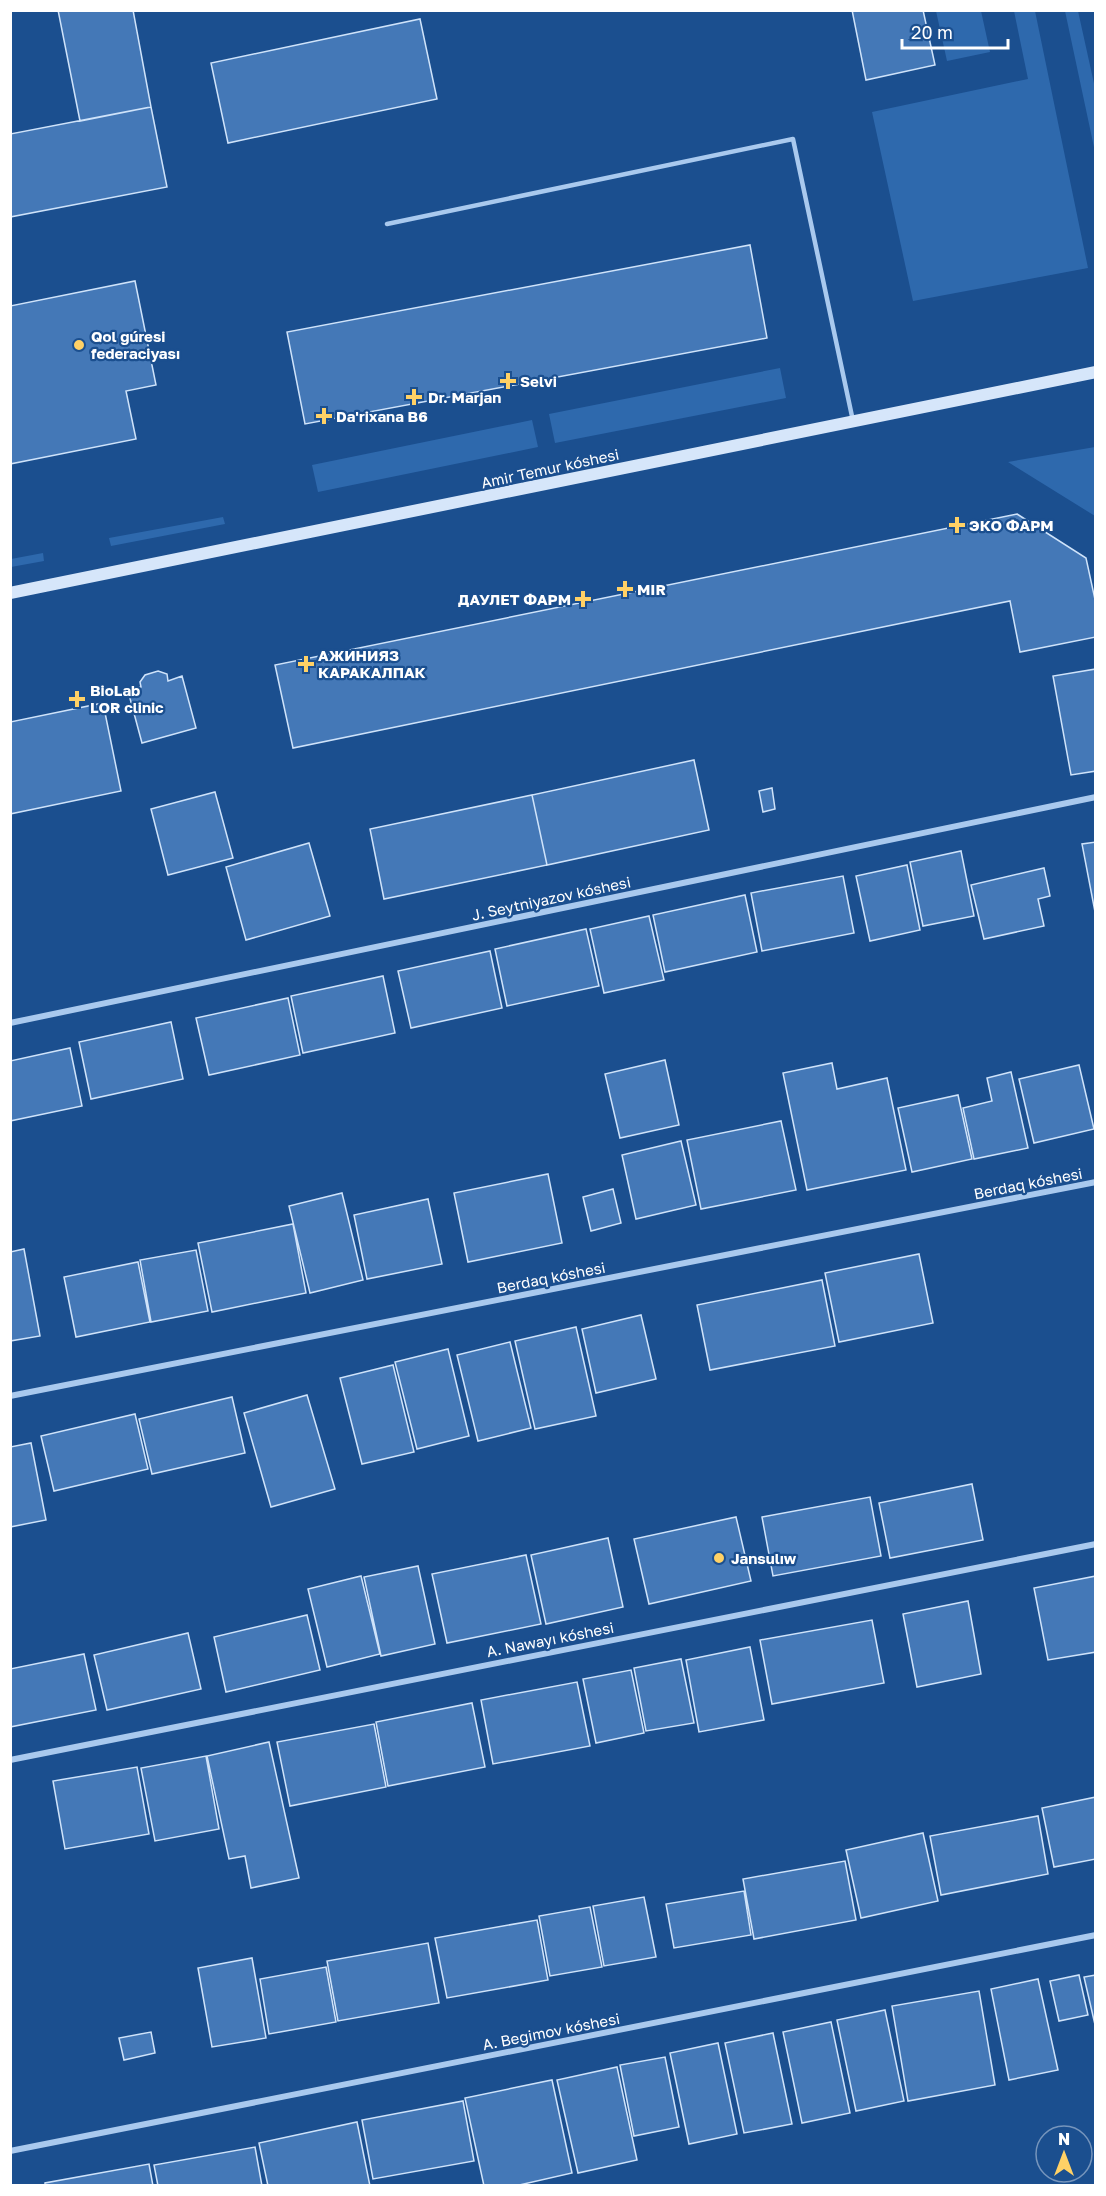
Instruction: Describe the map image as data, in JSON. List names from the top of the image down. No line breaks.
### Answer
{"streets":{"main road":["Amir Temur kóshesi"],"street":["J. Seytniyazov kóshesi","Berdaq kóshesi","A. Nawayı kóshesi","A. Begimov kóshesi"]},"places":{"other":["Qol gúresi federaciyası","Jansulıw"],"health":["Selvi","Dr. Marjan","Da'rixana B6","ЭКО ФАРМ","MIR","ДАУЛЕТ ФАРМ","АЖИНИЯЗ КАРАКАЛПАК","BioLab LOR clinic"]},"scale_bar":"20 m","north":"top"}
